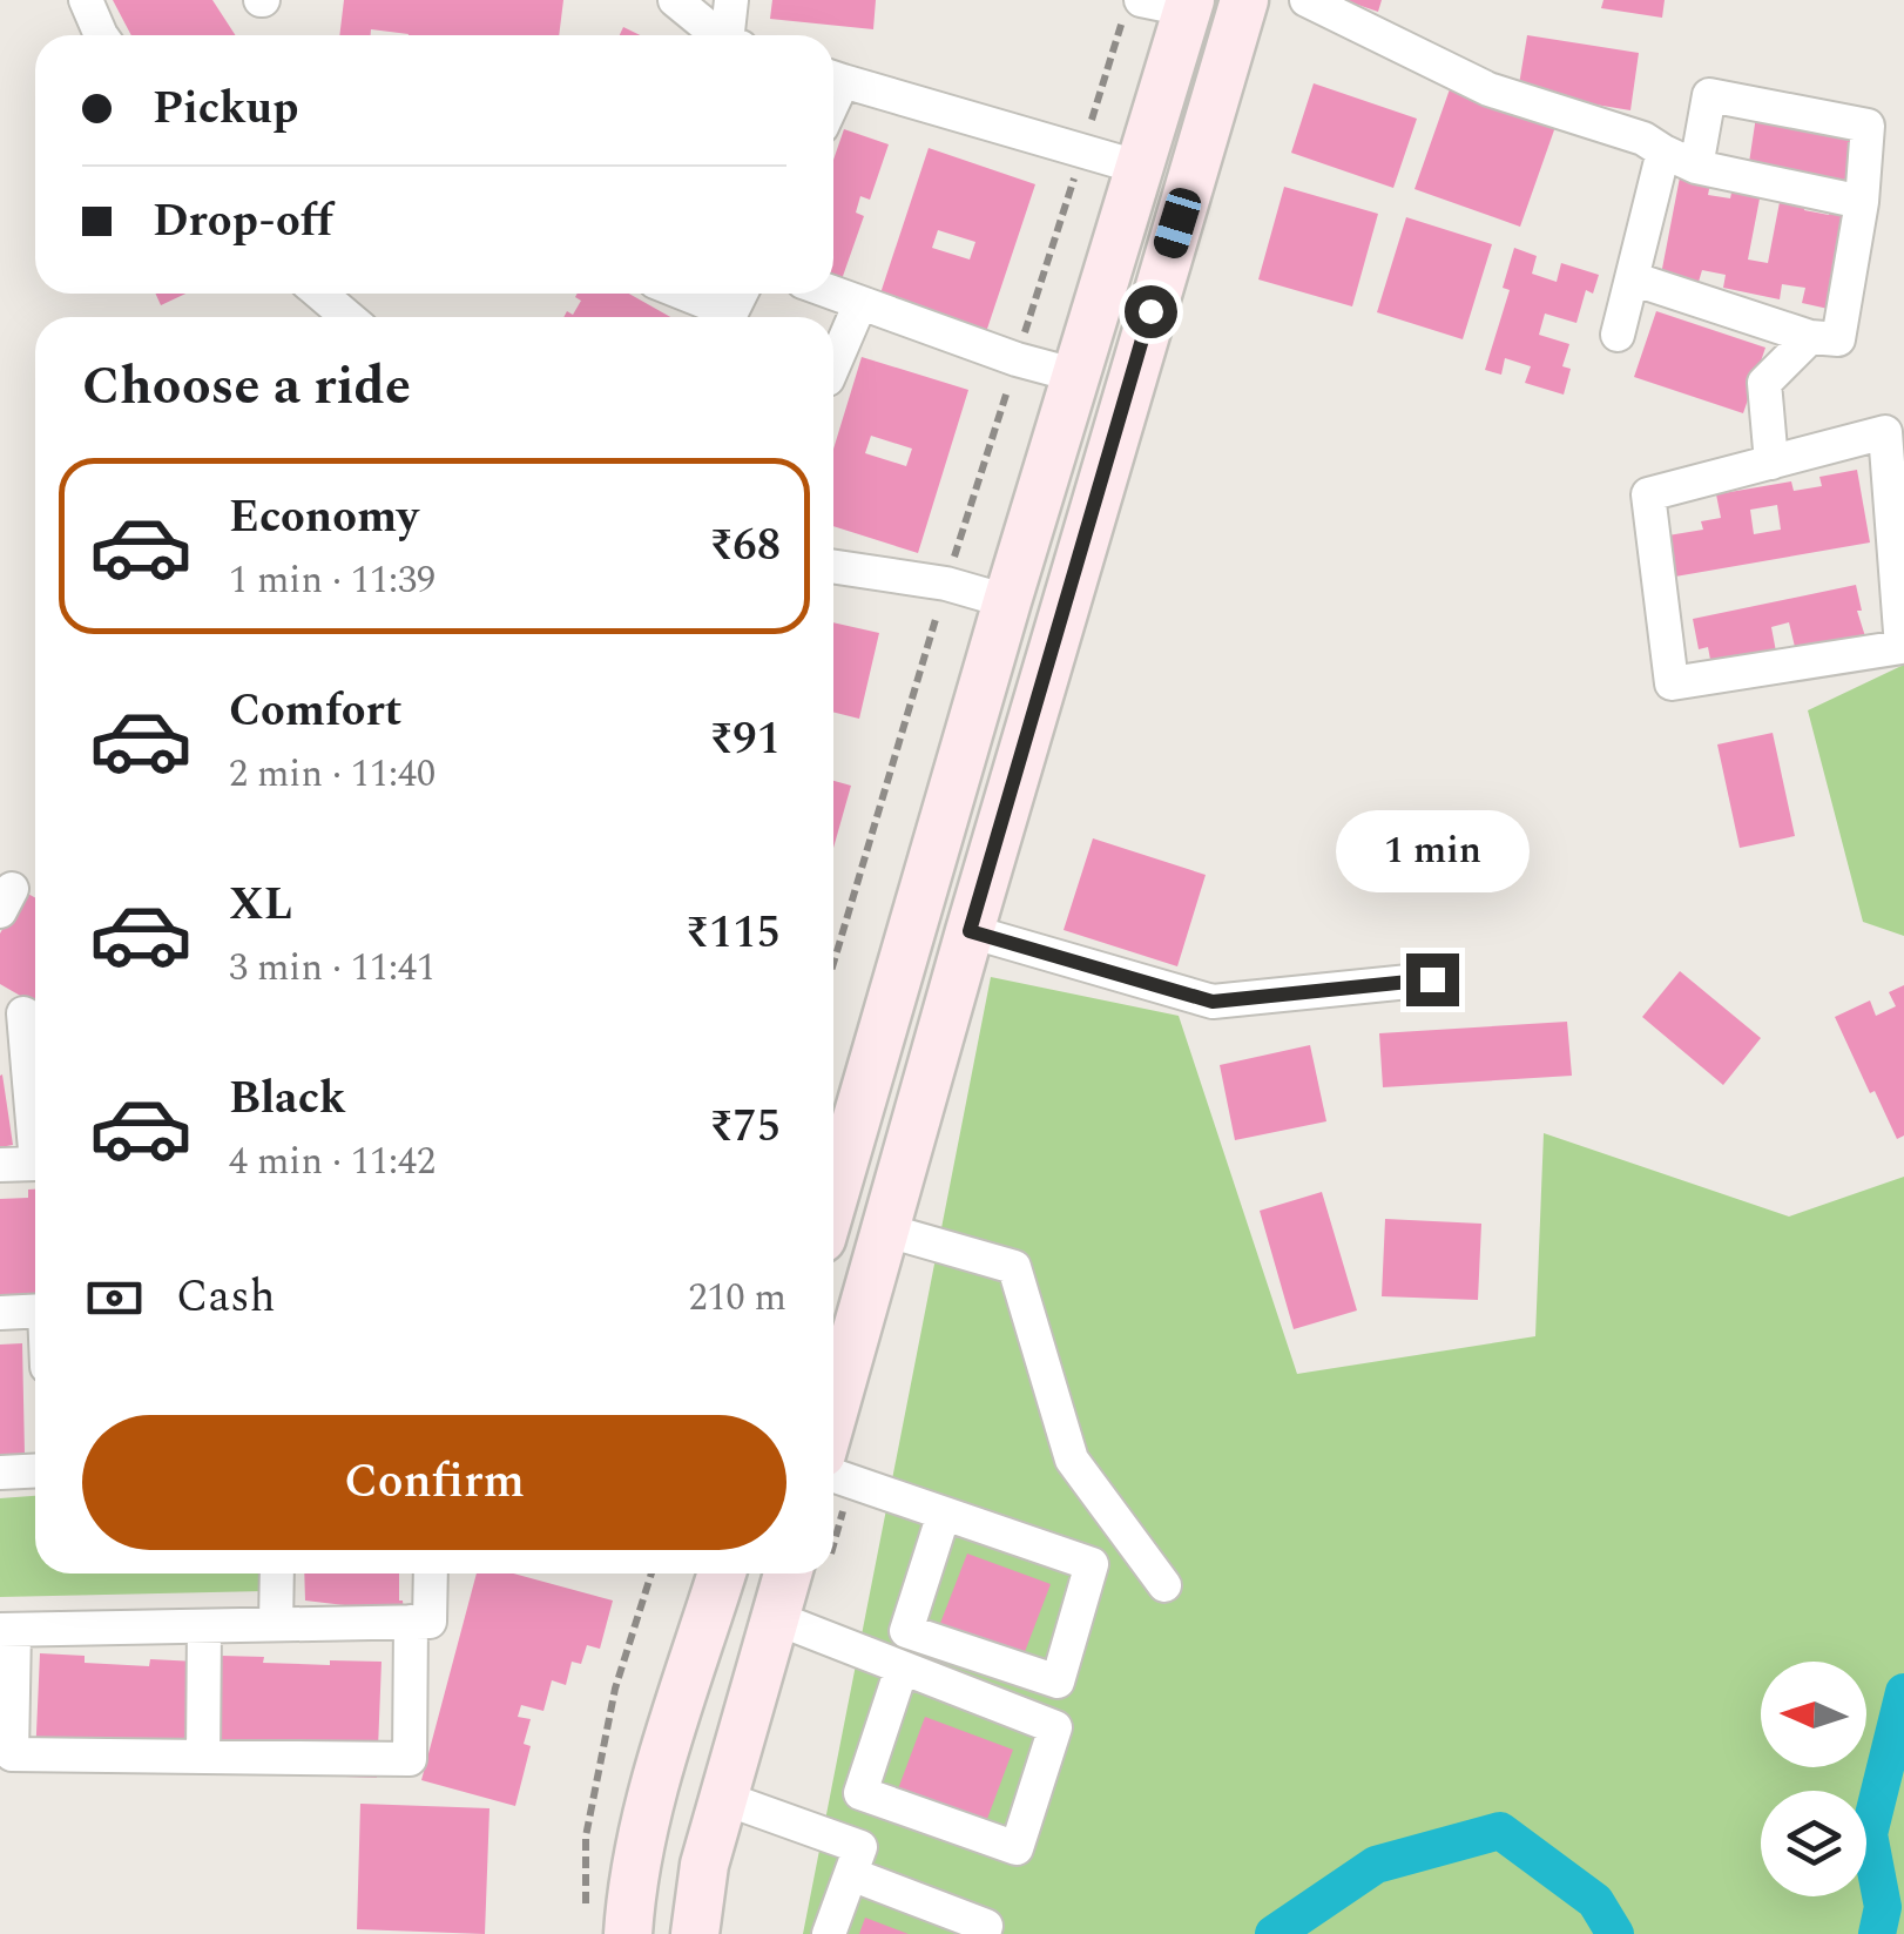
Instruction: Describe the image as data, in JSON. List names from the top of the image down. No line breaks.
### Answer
{"north":"left","page":{"banner":["Pickup","Drop-off"],"heading":"Choose a ride","list":[{"name":"Economy","note":"1 min · 11:39","value":"₹68"},{"name":"Comfort","note":"2 min · 11:40","value":"₹91"},{"name":"XL","note":"3 min · 11:41","value":"₹115"},{"name":"Black","note":"4 min · 11:42","value":"₹75"}],"bubble":"1 min","pay":["Cash","210 m"],"buttons":"Confirm"}}
